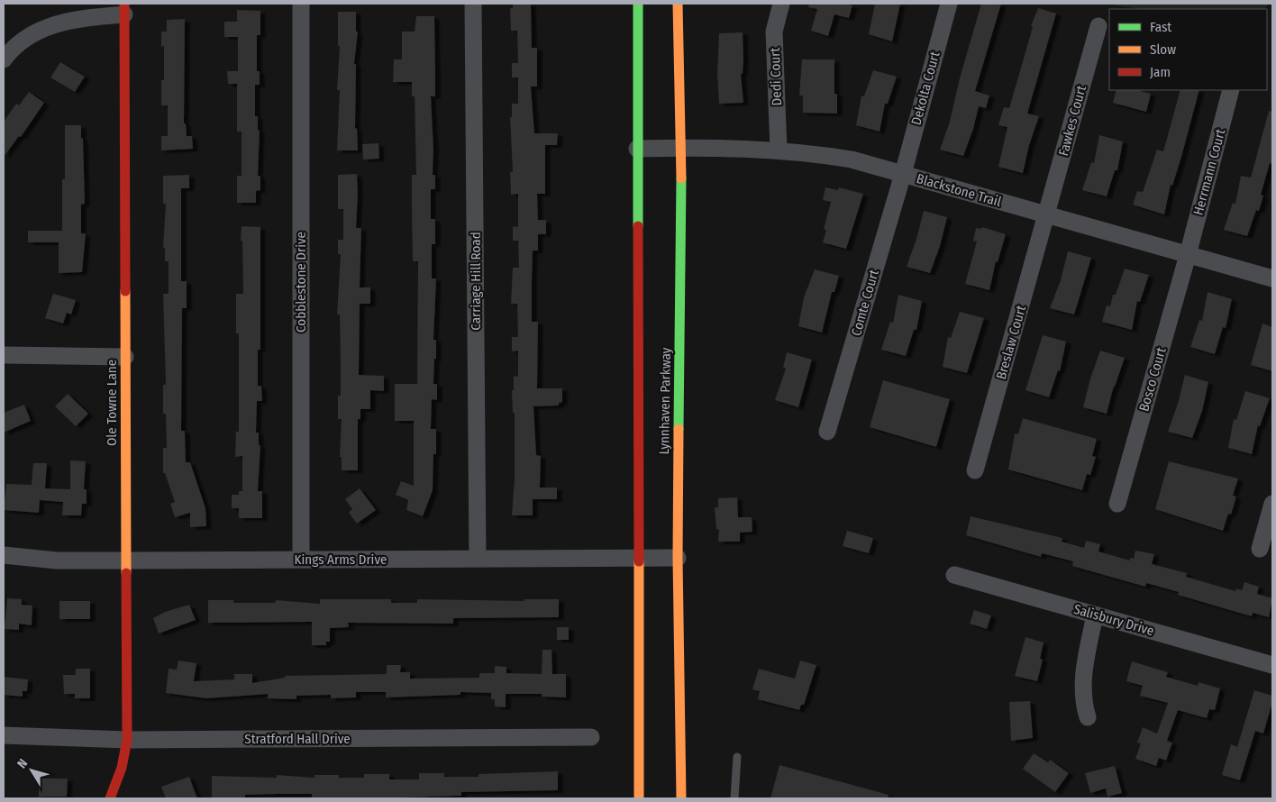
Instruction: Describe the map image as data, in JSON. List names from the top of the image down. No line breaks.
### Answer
{"streets":{"main road":["Lynnhaven Parkway","Ole Towne Lane"],"street":["Dedi Court","Dekolta Court","Fawkes Court","Herrmann Court","Blackstone Trail","Carriage Hill Road","Cobblestone Drive","Comte Court","Breslaw Court","Bosco Court","Kings Arms Drive","Salisbury Drive","Stratford Hall Drive"]},"crossings":[["Dedi Court","Blackstone Trail"],["Dekolta Court","Blackstone Trail"],["Dekolta Court","Comte Court"],["Fawkes Court","Blackstone Trail"],["Fawkes Court","Breslaw Court"],["Herrmann Court","Blackstone Trail"],["Herrmann Court","Bosco Court"],["Blackstone Trail","Comte Court"],["Blackstone Trail","Breslaw Court"],["Blackstone Trail","Bosco Court"],["Blackstone Trail","Lynnhaven Parkway"],["Carriage Hill Road","Kings Arms Drive"],["Cobblestone Drive","Kings Arms Drive"],["Lynnhaven Parkway","Kings Arms Drive"],["Ole Towne Lane","Kings Arms Drive"],["Ole Towne Lane","Stratford Hall Drive"]],"legend":["Fast","Slow","Jam"],"north":"top left"}
